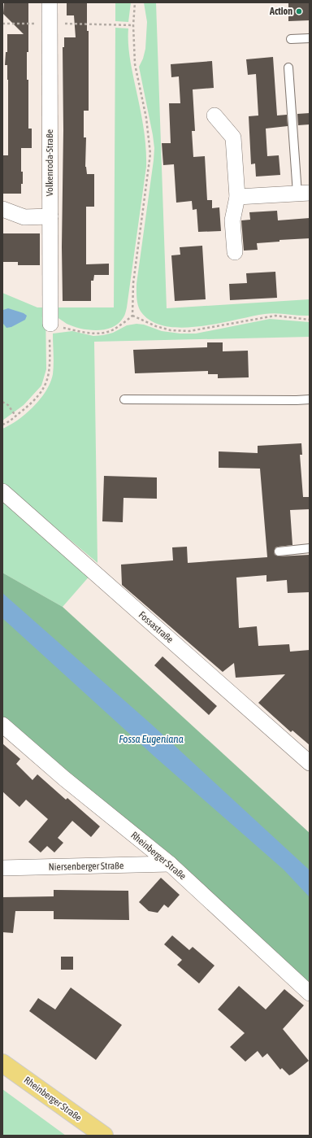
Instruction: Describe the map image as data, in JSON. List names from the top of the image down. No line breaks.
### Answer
{"streets":{"main road":["Rheinberger Straße"],"street":["Volkenroda-Straße","Fossastraße","Niersenberger Straße"]},"crossings":[["Rheinberger Straße","Niersenberger Straße"]],"water":["Fossa Eugeniana"],"places":["Action"]}
